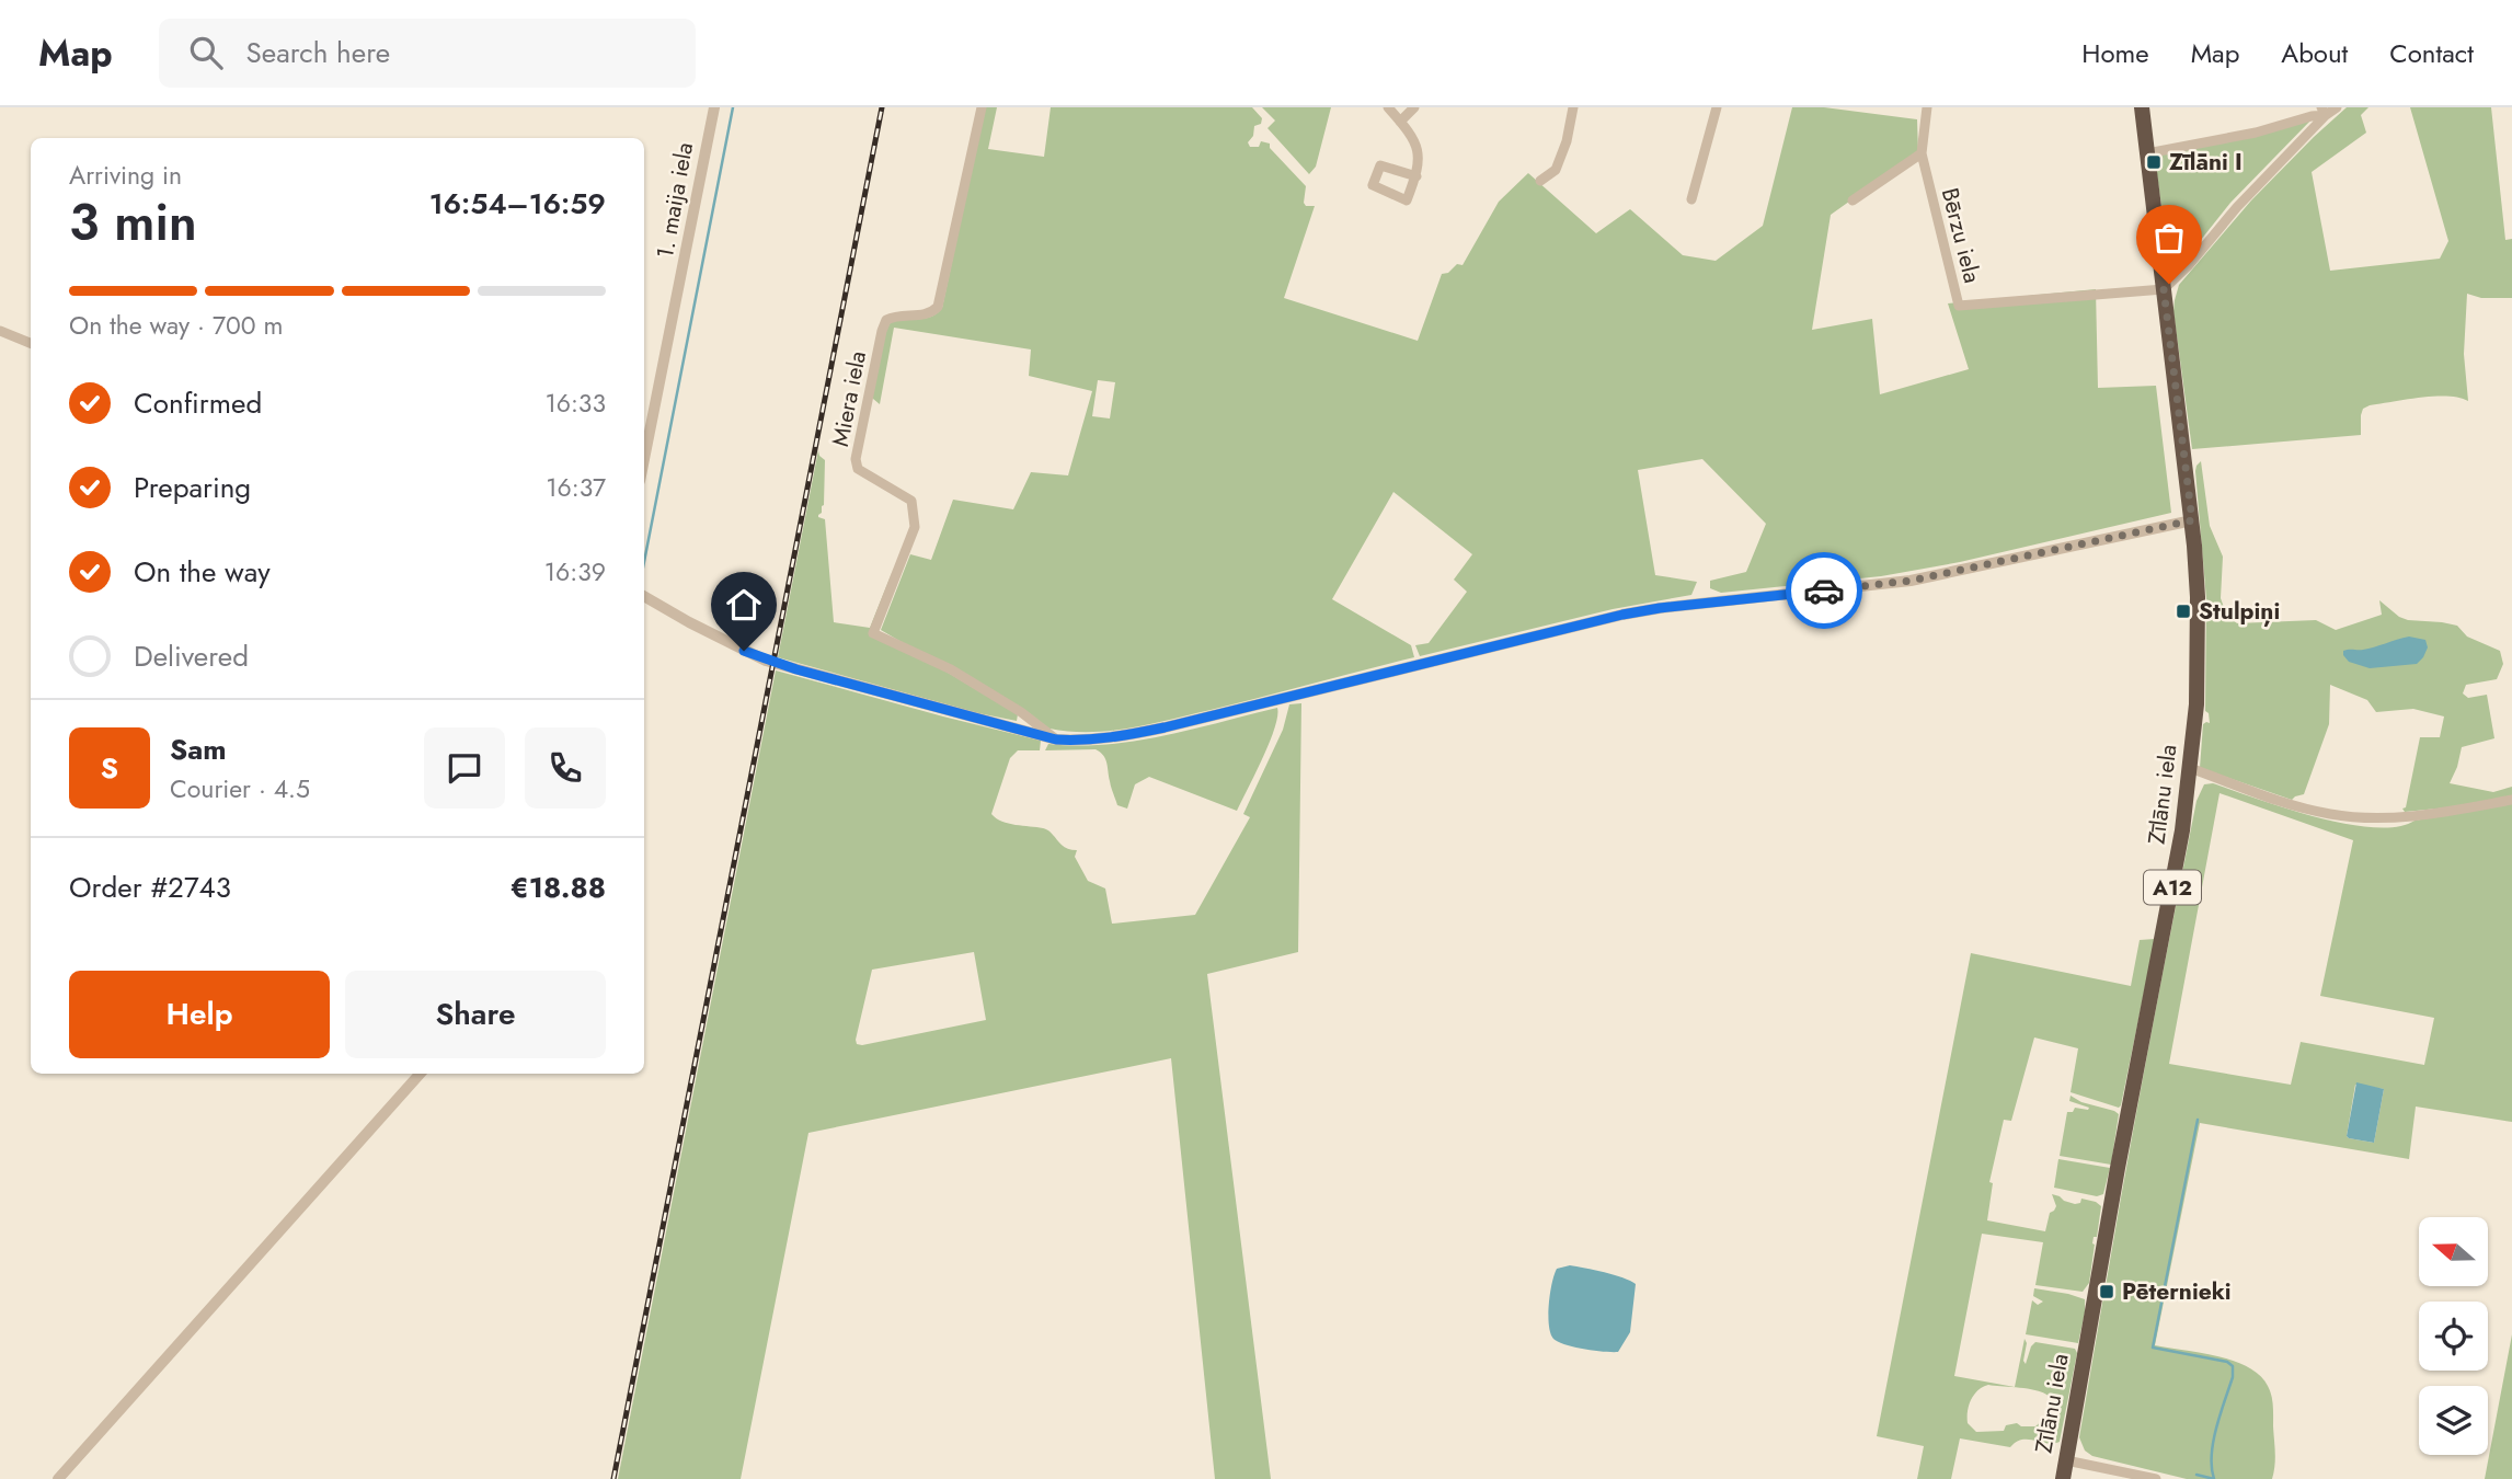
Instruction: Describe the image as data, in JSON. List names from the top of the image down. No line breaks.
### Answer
{"streets":{"highway":["Zīlānu iela","A12"],"street":["1. maija iela","Bērzu iela","Miera iela"]},"crossings":[["Bērzu iela","Zīlānu iela"]],"places":{"transit":["Zīlāni I","Stulpiņi","Pēternieki"]},"north":"left","page":{"header":"Map","search":"Search here","nav":["Home","Map","About","Contact"],"heading":["3 min","Arriving in","16:54–16:59"],"panel":["Sam","Courier · 4.5","Order #2743","€18.88"],"bar":"On the way · 700 m","list":[["Confirmed","16:33"],["Preparing","16:37"],["On the way","16:39"],"Delivered"],"round":"S","buttons":["Help","Share"]}}
